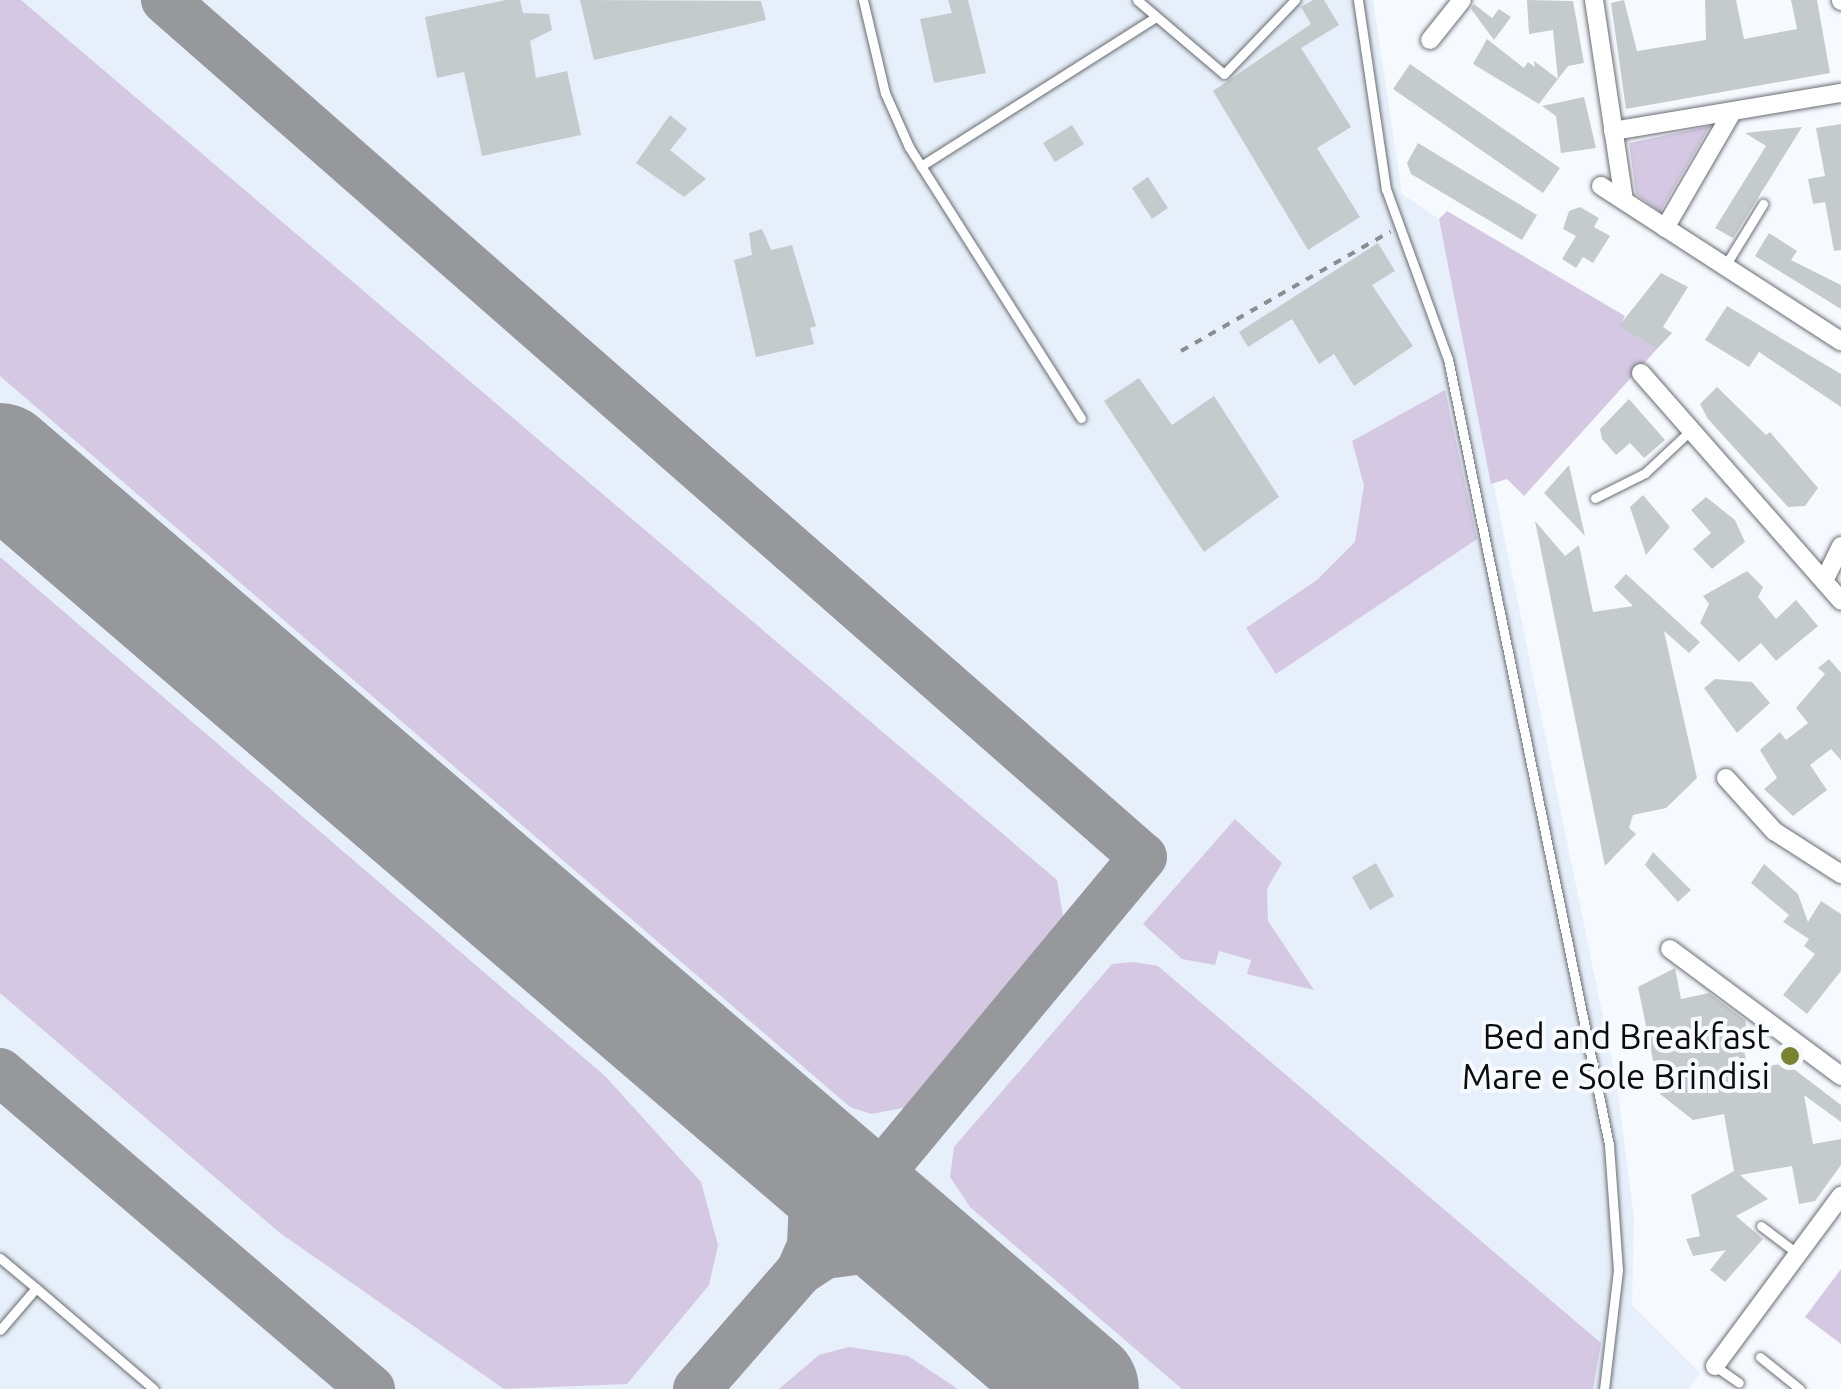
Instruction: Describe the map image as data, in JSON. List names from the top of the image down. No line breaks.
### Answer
{"places":["Bed and Breakfast Mare e Sole Brindisi"]}
